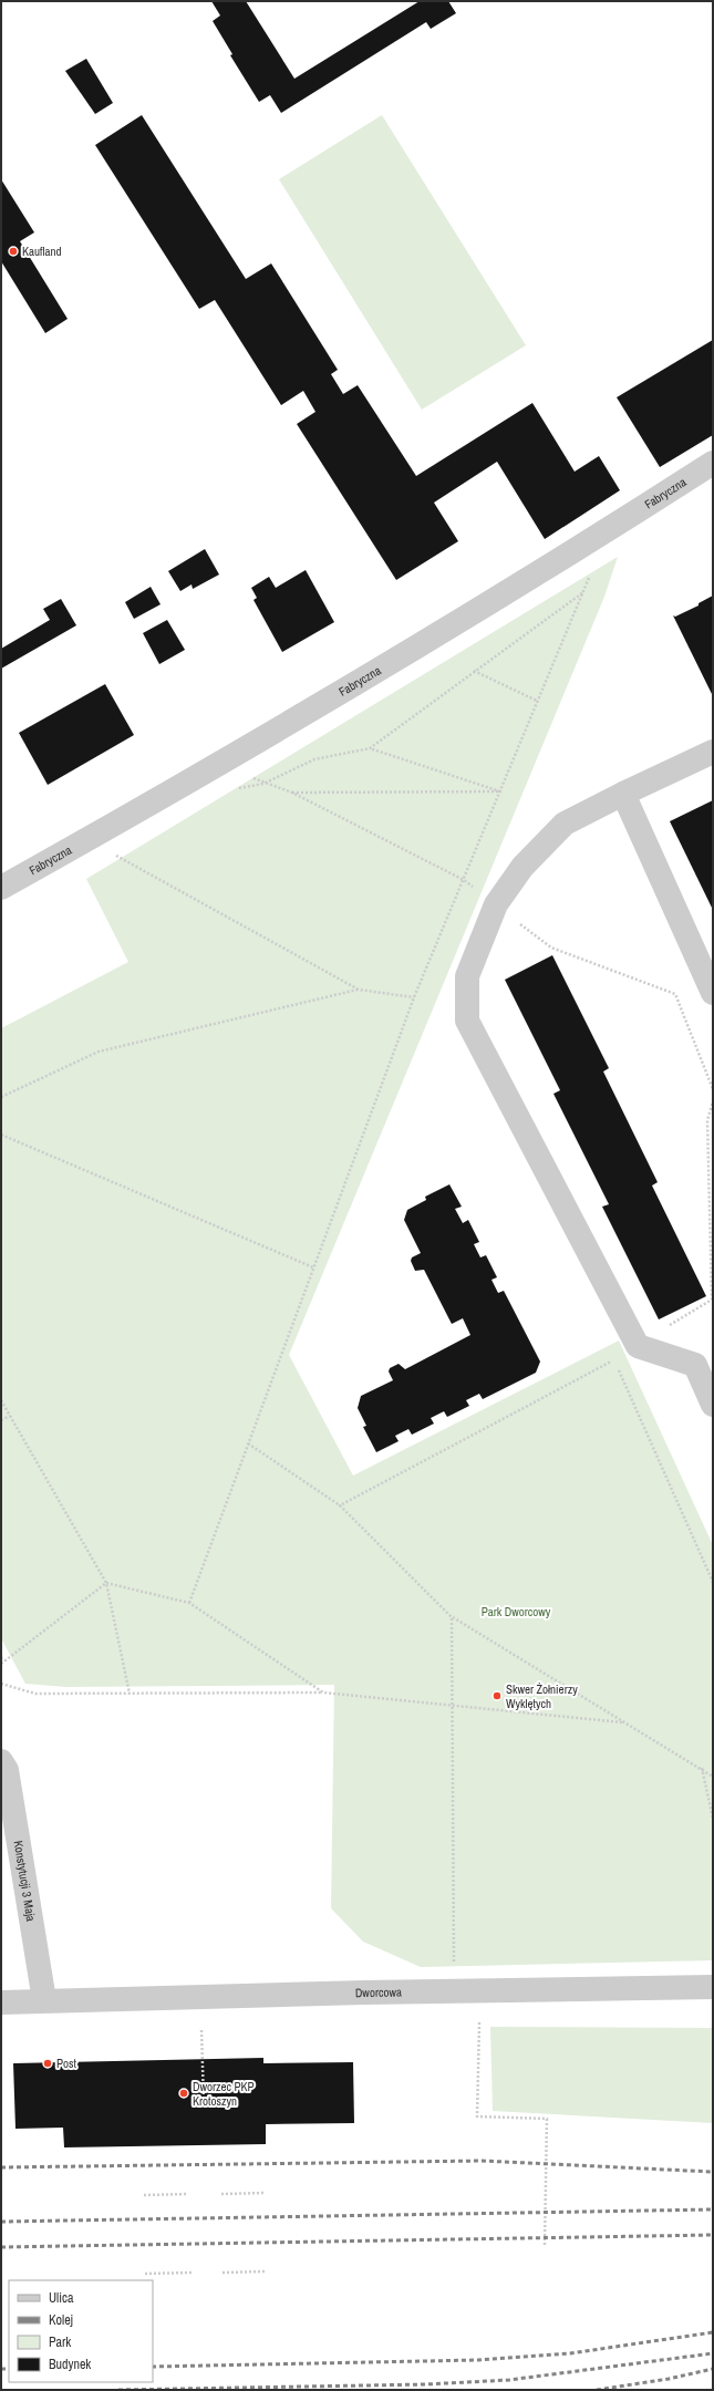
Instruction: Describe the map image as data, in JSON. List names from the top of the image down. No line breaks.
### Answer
{"streets":{"street":["Fabryczna","Konstytucji 3 Maja","Dworcowa"]},"crossings":[["Konstytucji 3 Maja","Dworcowa"]],"parks":["Park Dworcowy"],"places":["Kaufland","Skwer Żołnierzy Wyklętych","Post","Dworzec PKP Krotoszyn"],"legend":["Ulica","Kolej","Park","Budynek"]}
